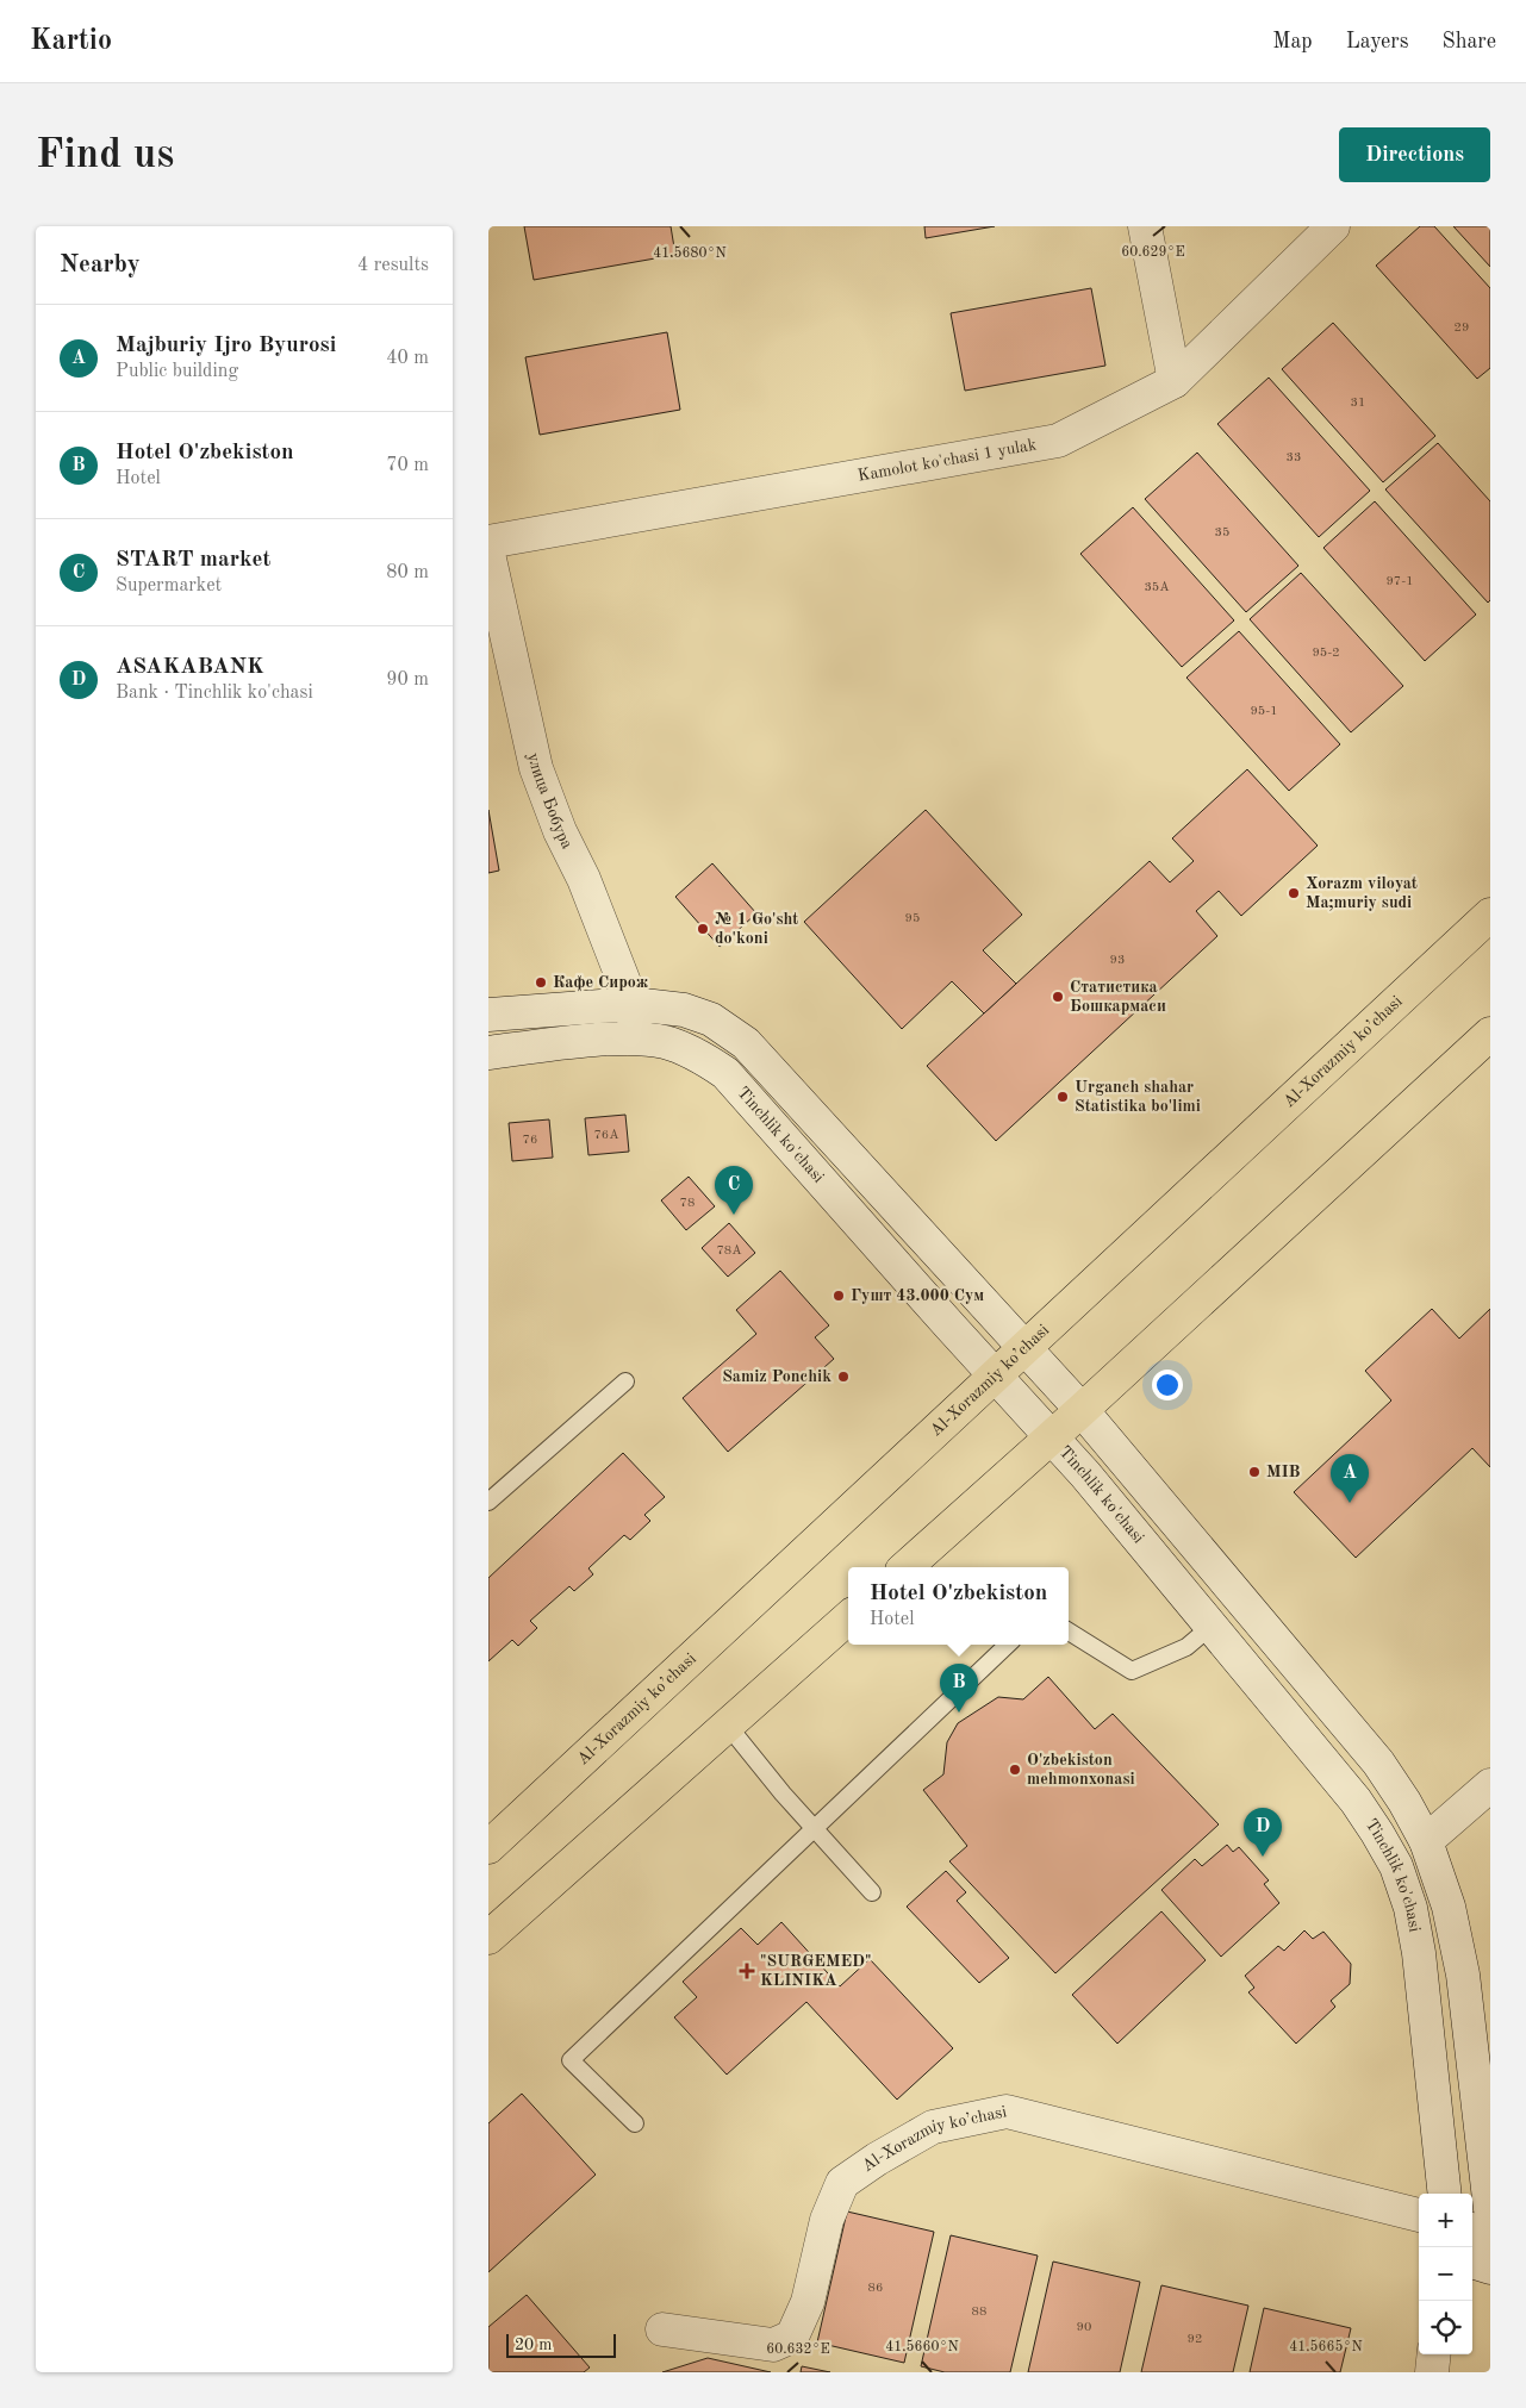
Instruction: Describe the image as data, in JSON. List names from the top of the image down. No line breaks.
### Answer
{"streets":{"main road":["Kamolot ko'chasi 1 yulak","улица Бобура","Al-Xorazmiy ko’chasi","Tinchlik ko'chasi"]},"crossings":[["улица Бобура","Tinchlik ko'chasi"],["Al-Xorazmiy ko’chasi","Tinchlik ko'chasi"]],"places":{"other":["Xorazm viloyat Ma;muriy sudi","№ 1 Go'sht do'koni","Кафе Сирож","Статистика Бошкармаси","Urganch shahar Statistika bo'limi","Гушт 43.000 Сум","Samiz Ponchik","MIB","O'zbekiston mehmonxonasi"],"health":["\"SURGEMED\" KLINIKA"]},"house_numbers":["29","31","33","35","97-1","35А","95-2","95-1","95","93","76A","76","78","78A","86","88","90","92"],"scale_bar":"20 m","page":{"header":"Kartio","nav":["Map","Layers","Share"],"buttons":"Directions","title":"Find us","heading":["Nearby","4 results"],"list":[{"mark":"A","name":"Majburiy Ijro Byurosi","note":"Public building","value":"40 m"},{"mark":"B","name":"Hotel O'zbekiston","note":"Hotel","value":"70 m"},{"mark":"C","name":"START market","note":"Supermarket","value":"80 m"},{"mark":"D","name":"ASAKABANK","note":"Bank · Tinchlik ko'chasi","value":"90 m"}],"pins":["C","A","B","D"],"popup":["Hotel O'zbekiston","Hotel"],"map_buttons":["+","−"],"scale":"20 m"},"coordinates":["60.629°E","41.5680°N","41.5660°N","41.5665°N","60.632°E"]}
